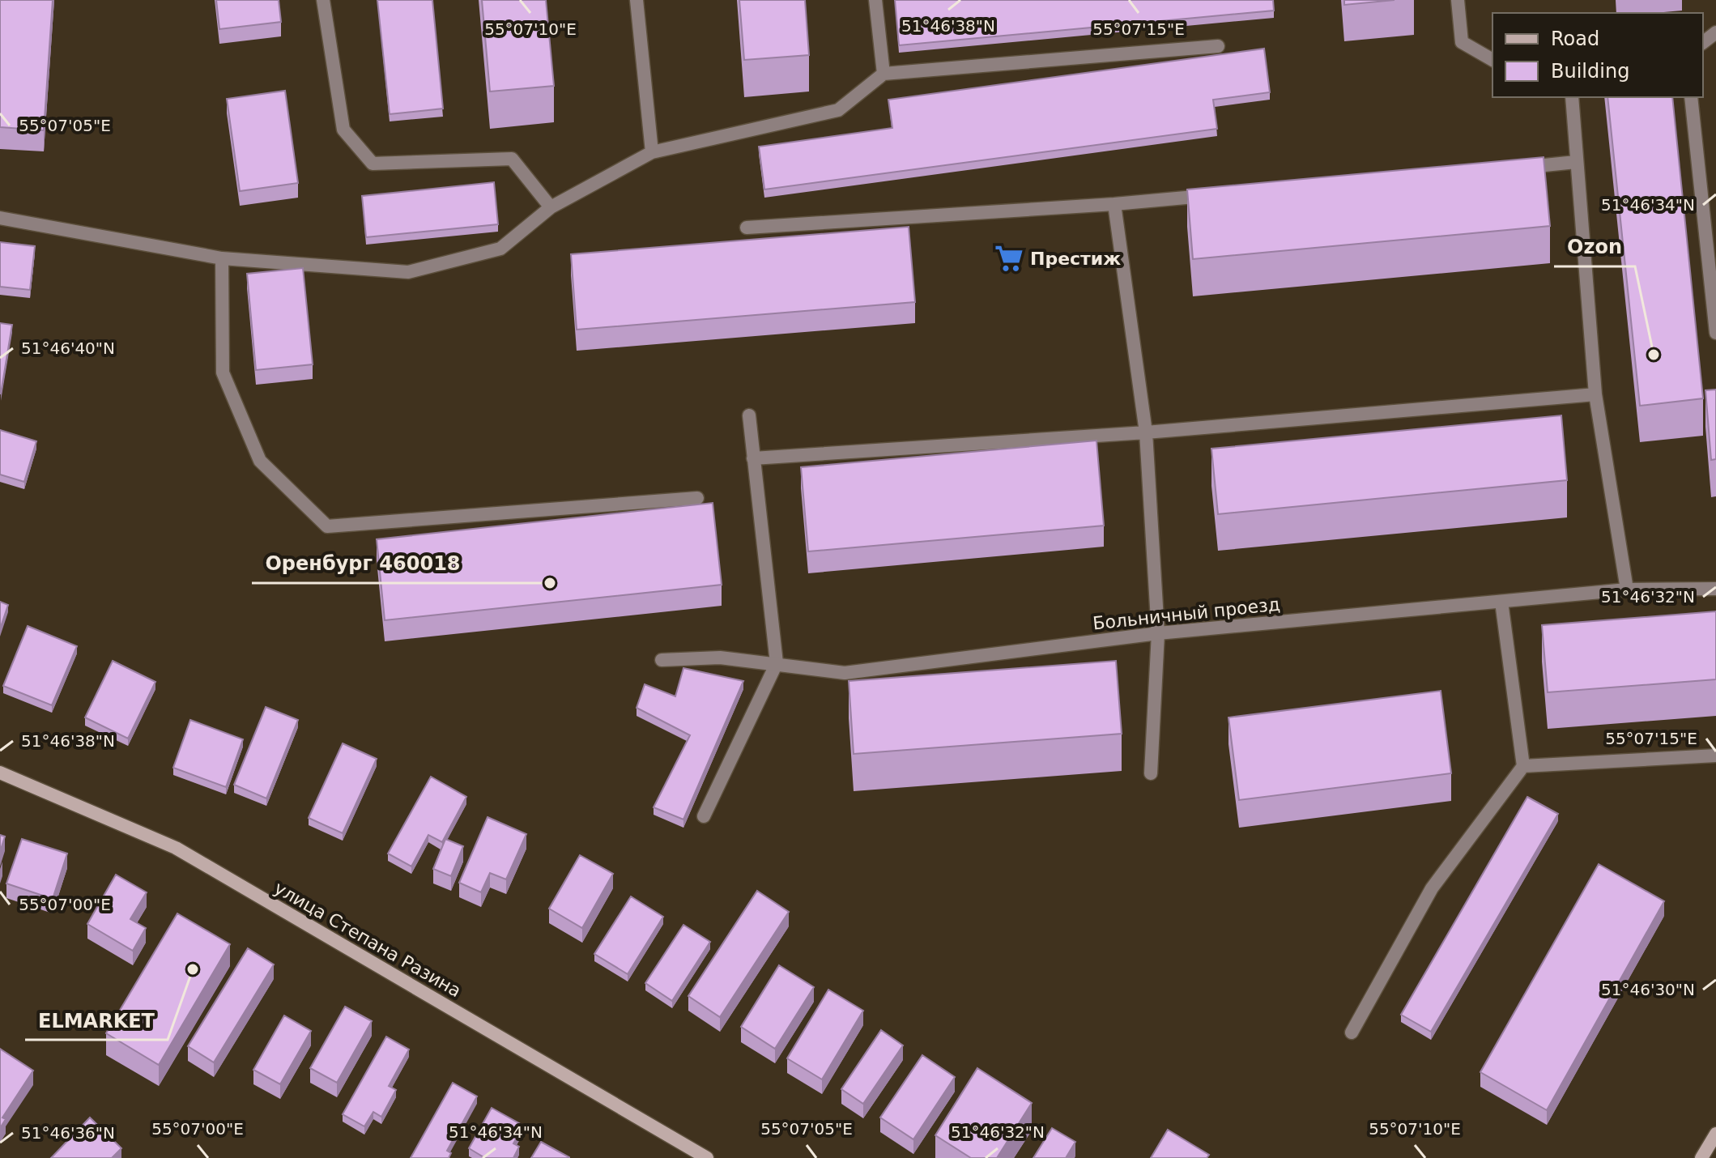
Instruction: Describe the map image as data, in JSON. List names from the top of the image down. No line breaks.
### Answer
{"streets":{"main road":["улица Степана Разина"],"street":["Больничный проезд"]},"places":{"supermarket":["Престиж"],"other":["Ozon","Оренбург 460018","ELMARKET"]},"legend":["Road","Building"],"coordinates":["51°46'38\"N","55°07'15\"E","55°07'10\"E","55°07'05\"E","51°46'34\"N","51°46'40\"N","51°46'32\"N","55°07'00\"E","51°46'30\"N","51°46'36\"N"]}
